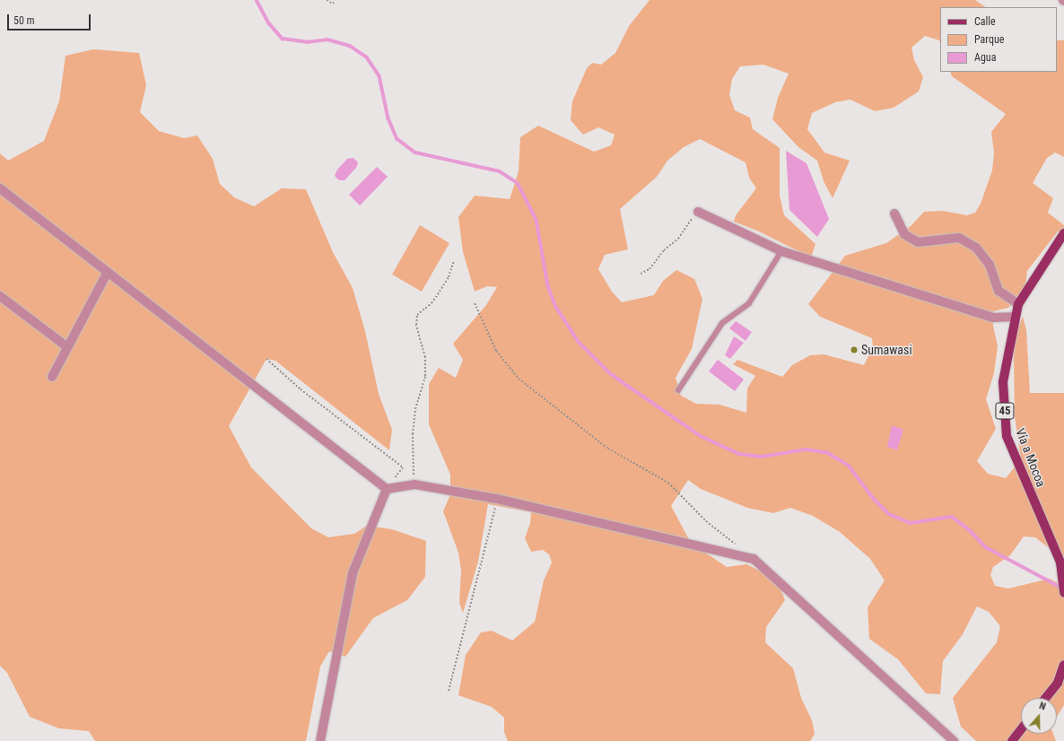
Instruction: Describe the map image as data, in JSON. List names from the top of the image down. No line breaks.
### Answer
{"streets":{"main road":["45","Vía a Mocoa"]},"places":["Sumawasi"],"legend":["Calle","Parque","Agua"],"scale_bar":"50 m","north":"top"}
